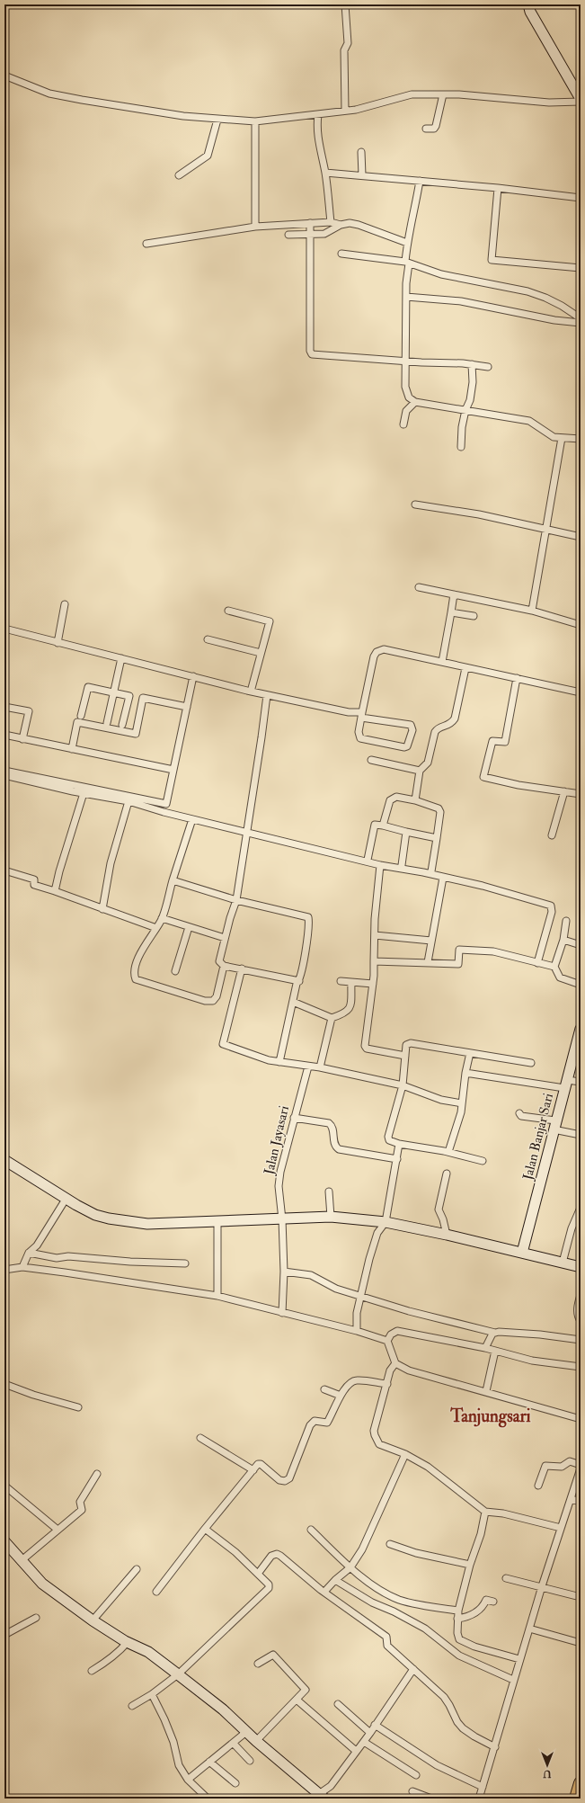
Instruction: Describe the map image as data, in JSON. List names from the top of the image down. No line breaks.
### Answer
{"streets":{"street":["Jalan Banjar Sari","Jalan Jayasari"]},"districts":["Tanjungsari"],"north":"bottom"}
